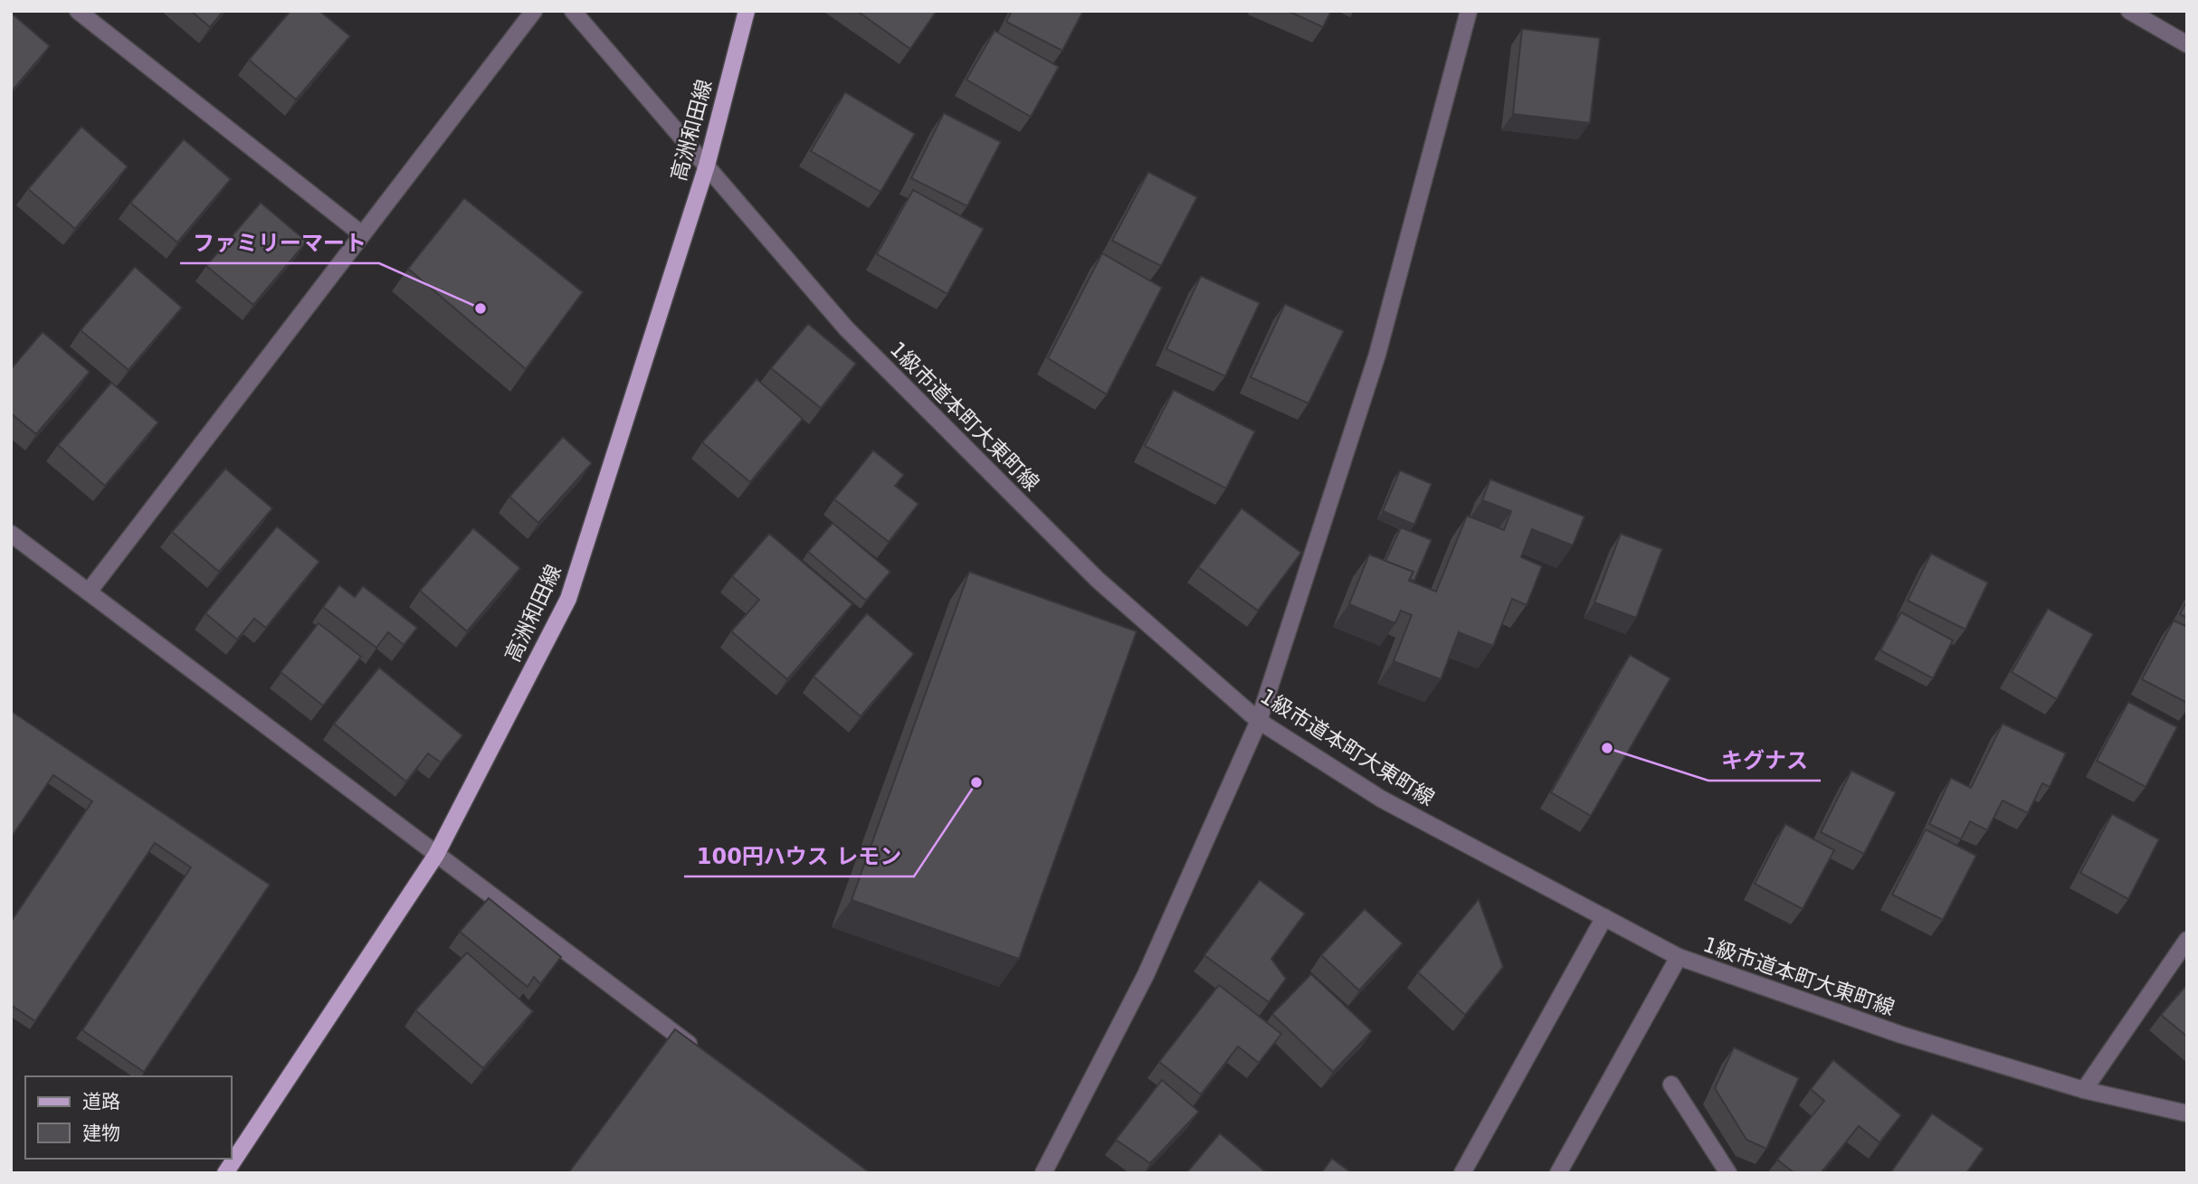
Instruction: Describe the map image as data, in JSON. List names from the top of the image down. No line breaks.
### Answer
{"streets":{"main road":["高洲和田線"],"street":["1級市道本町大東町線"]},"crossings":[["高洲和田線","1級市道本町大東町線"]],"places":["ファミリーマート","キグナス","100円ハウス レモン"],"legend":["道路","建物"]}
